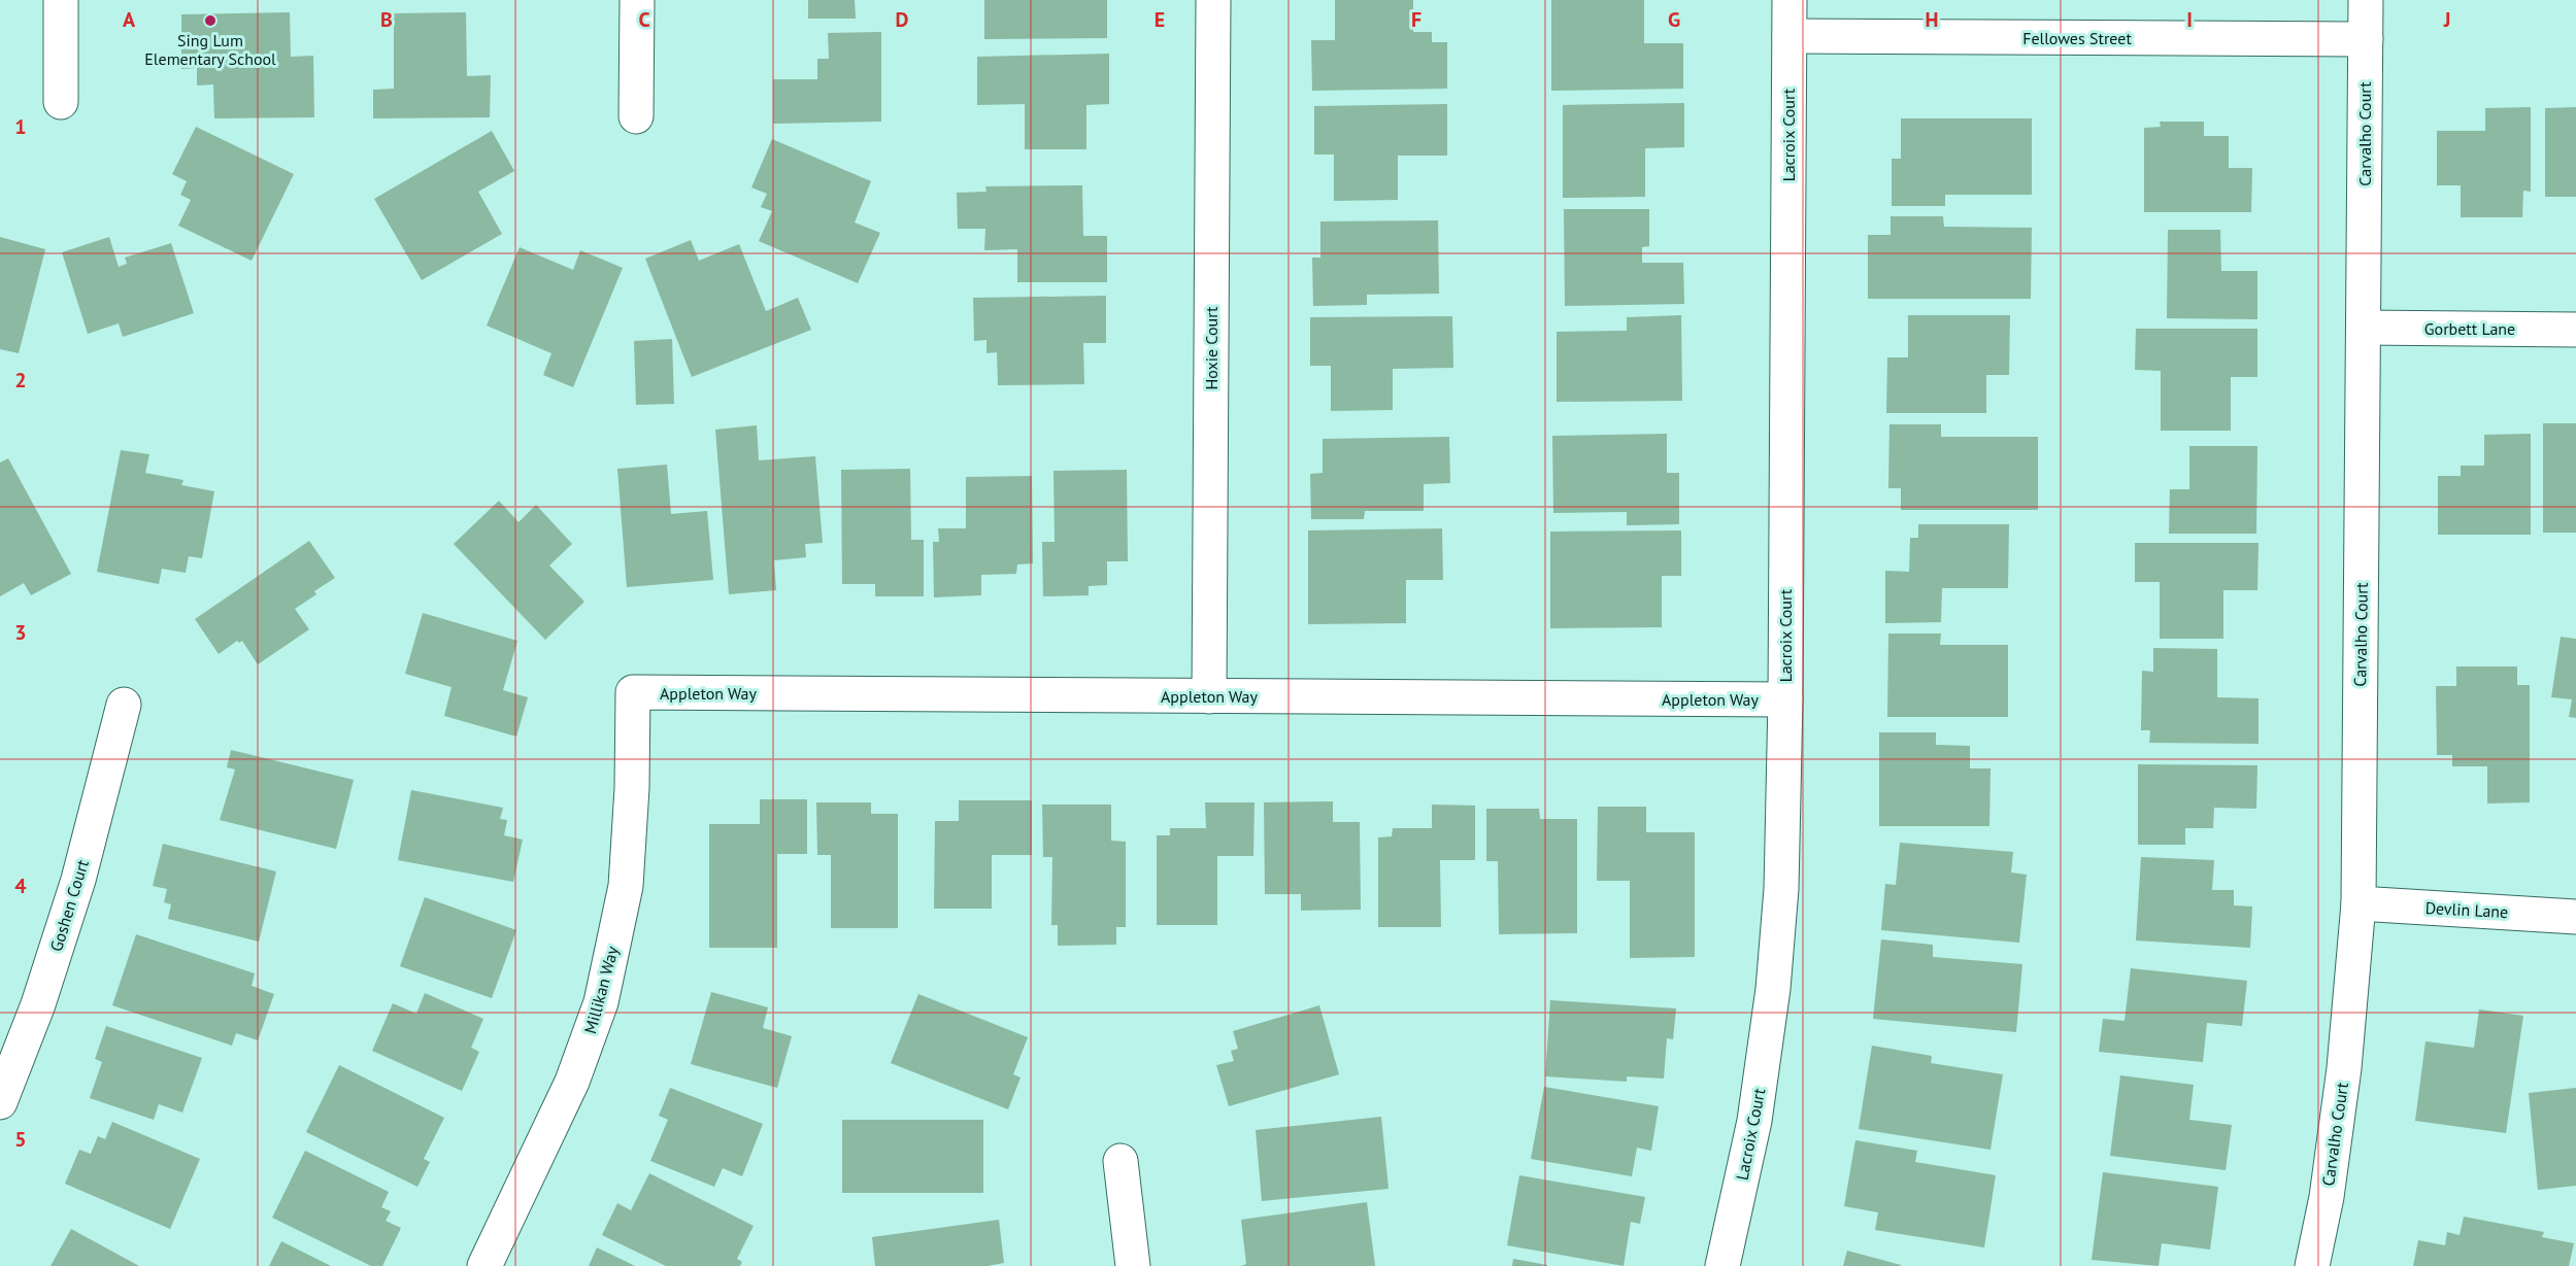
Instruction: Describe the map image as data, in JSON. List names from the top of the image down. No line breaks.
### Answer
{"streets":{"street":["Fellowes Street","Carvalho Court","Lacroix Court","Gorbett Lane","Hoxie Court","Appleton Way","Goshen Court","Devlin Lane","Millikan Way"]},"crossings":[["Fellowes Street","Carvalho Court"],["Fellowes Street","Lacroix Court"],["Carvalho Court","Gorbett Lane"],["Carvalho Court","Devlin Lane"],["Lacroix Court","Appleton Way"],["Hoxie Court","Appleton Way"],["Appleton Way","Millikan Way"]],"places":["Sing Lum Elementary School"],"grid":{"columns":["A","B","C","D","E","F","G","H","I","J"],"rows":["1","2","3","4","5"]}}
